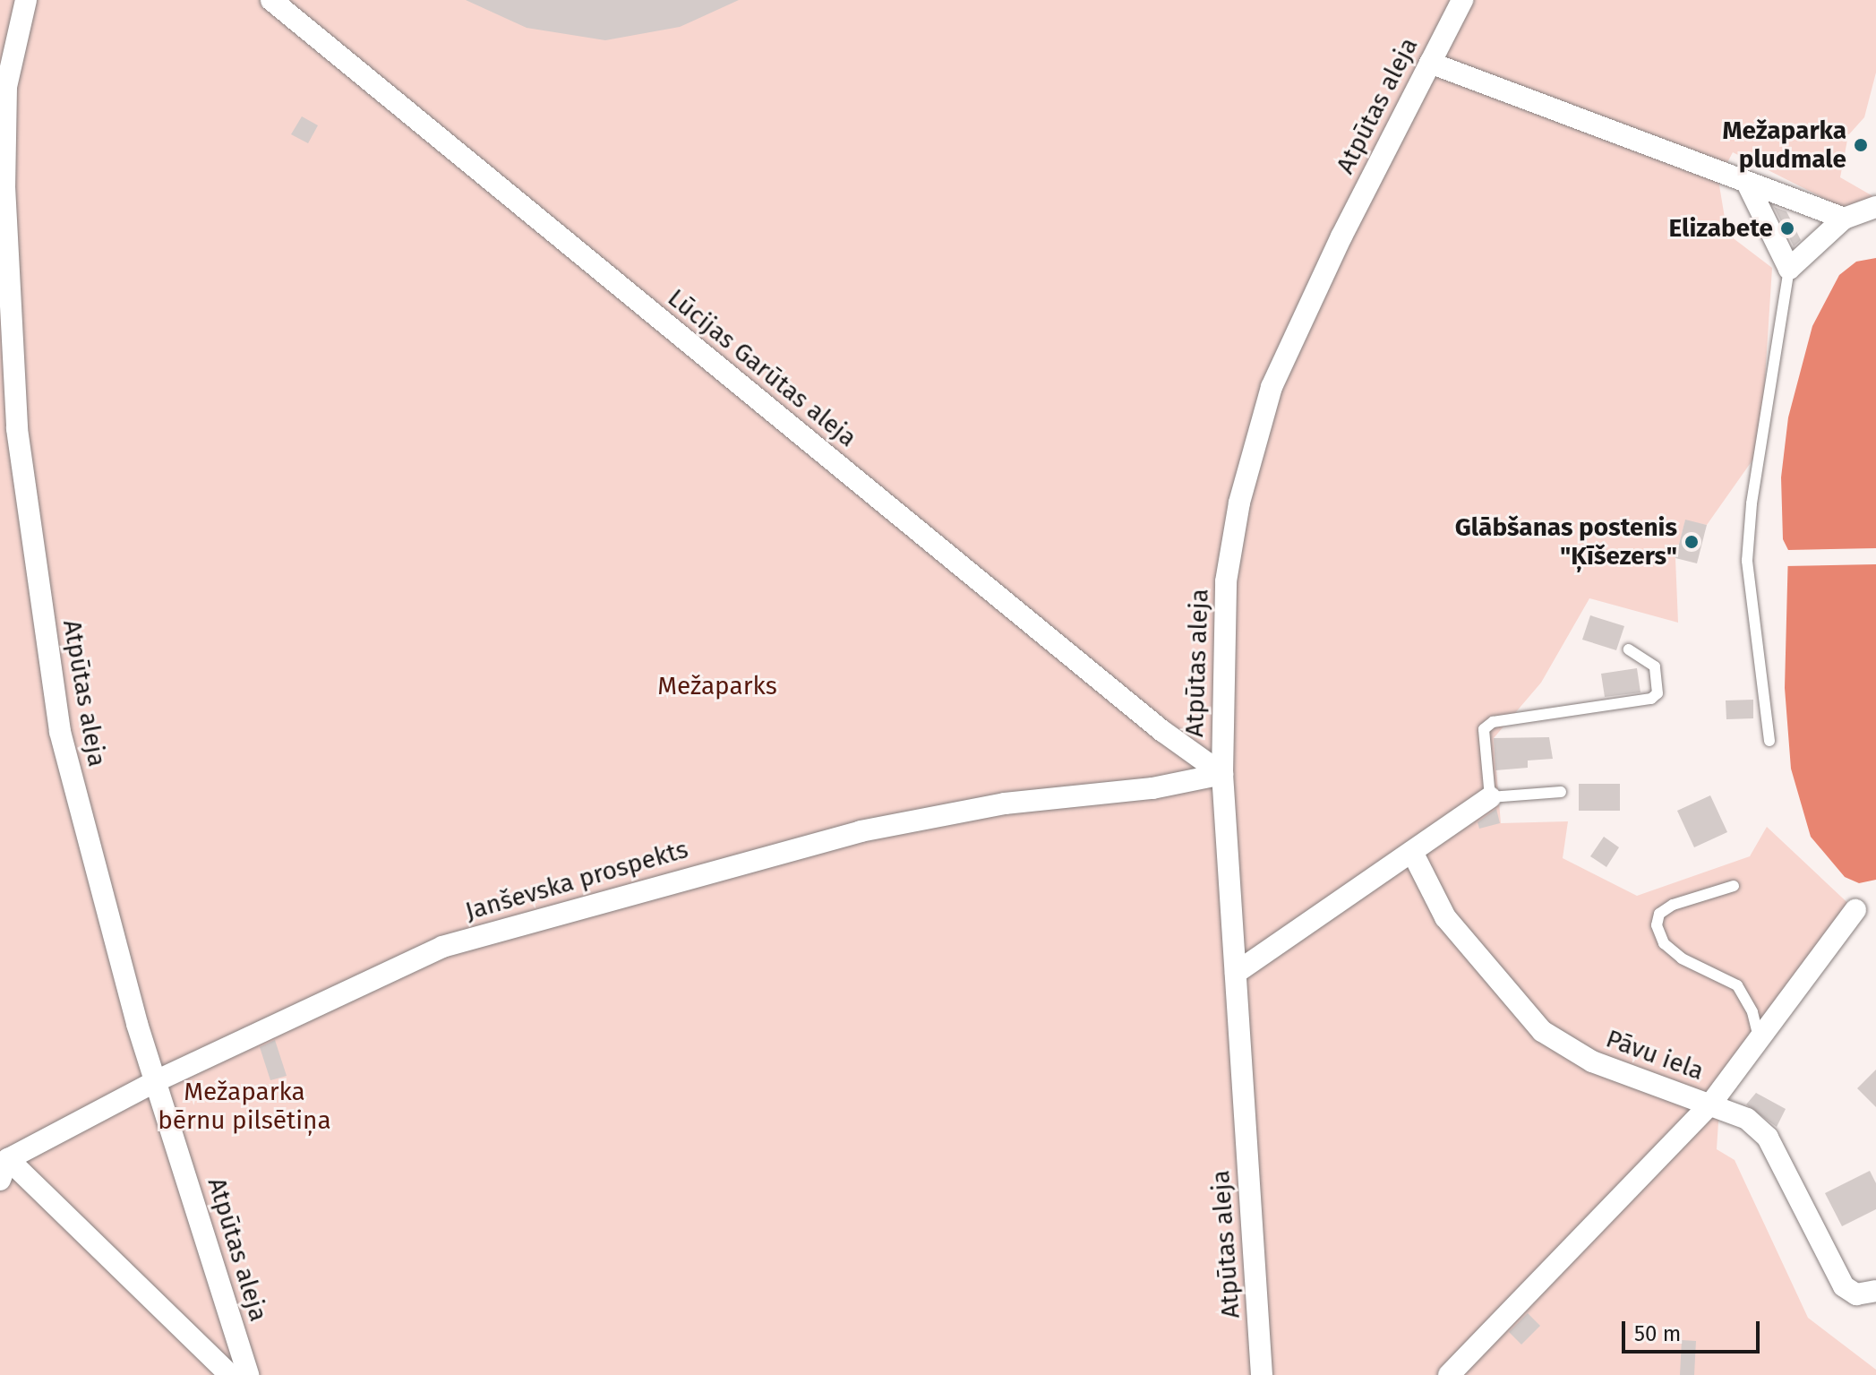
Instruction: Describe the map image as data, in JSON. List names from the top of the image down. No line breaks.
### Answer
{"streets":{"street":["Atpūtas aleja","Lūcijas Garūtas aleja","Janševska prospekts","Pāvu iela"]},"crossings":[["Atpūtas aleja","Lūcijas Garūtas aleja"],["Atpūtas aleja","Janševska prospekts"],["Lūcijas Garūtas aleja","Janševska prospekts"]],"parks":["Mežaparks","Mežaparka bērnu pilsētiņa"],"places":["Mežaparka pludmale","Elizabete","Glābšanas postenis \"Ķīšezers\""],"scale_bar":"50 m"}
